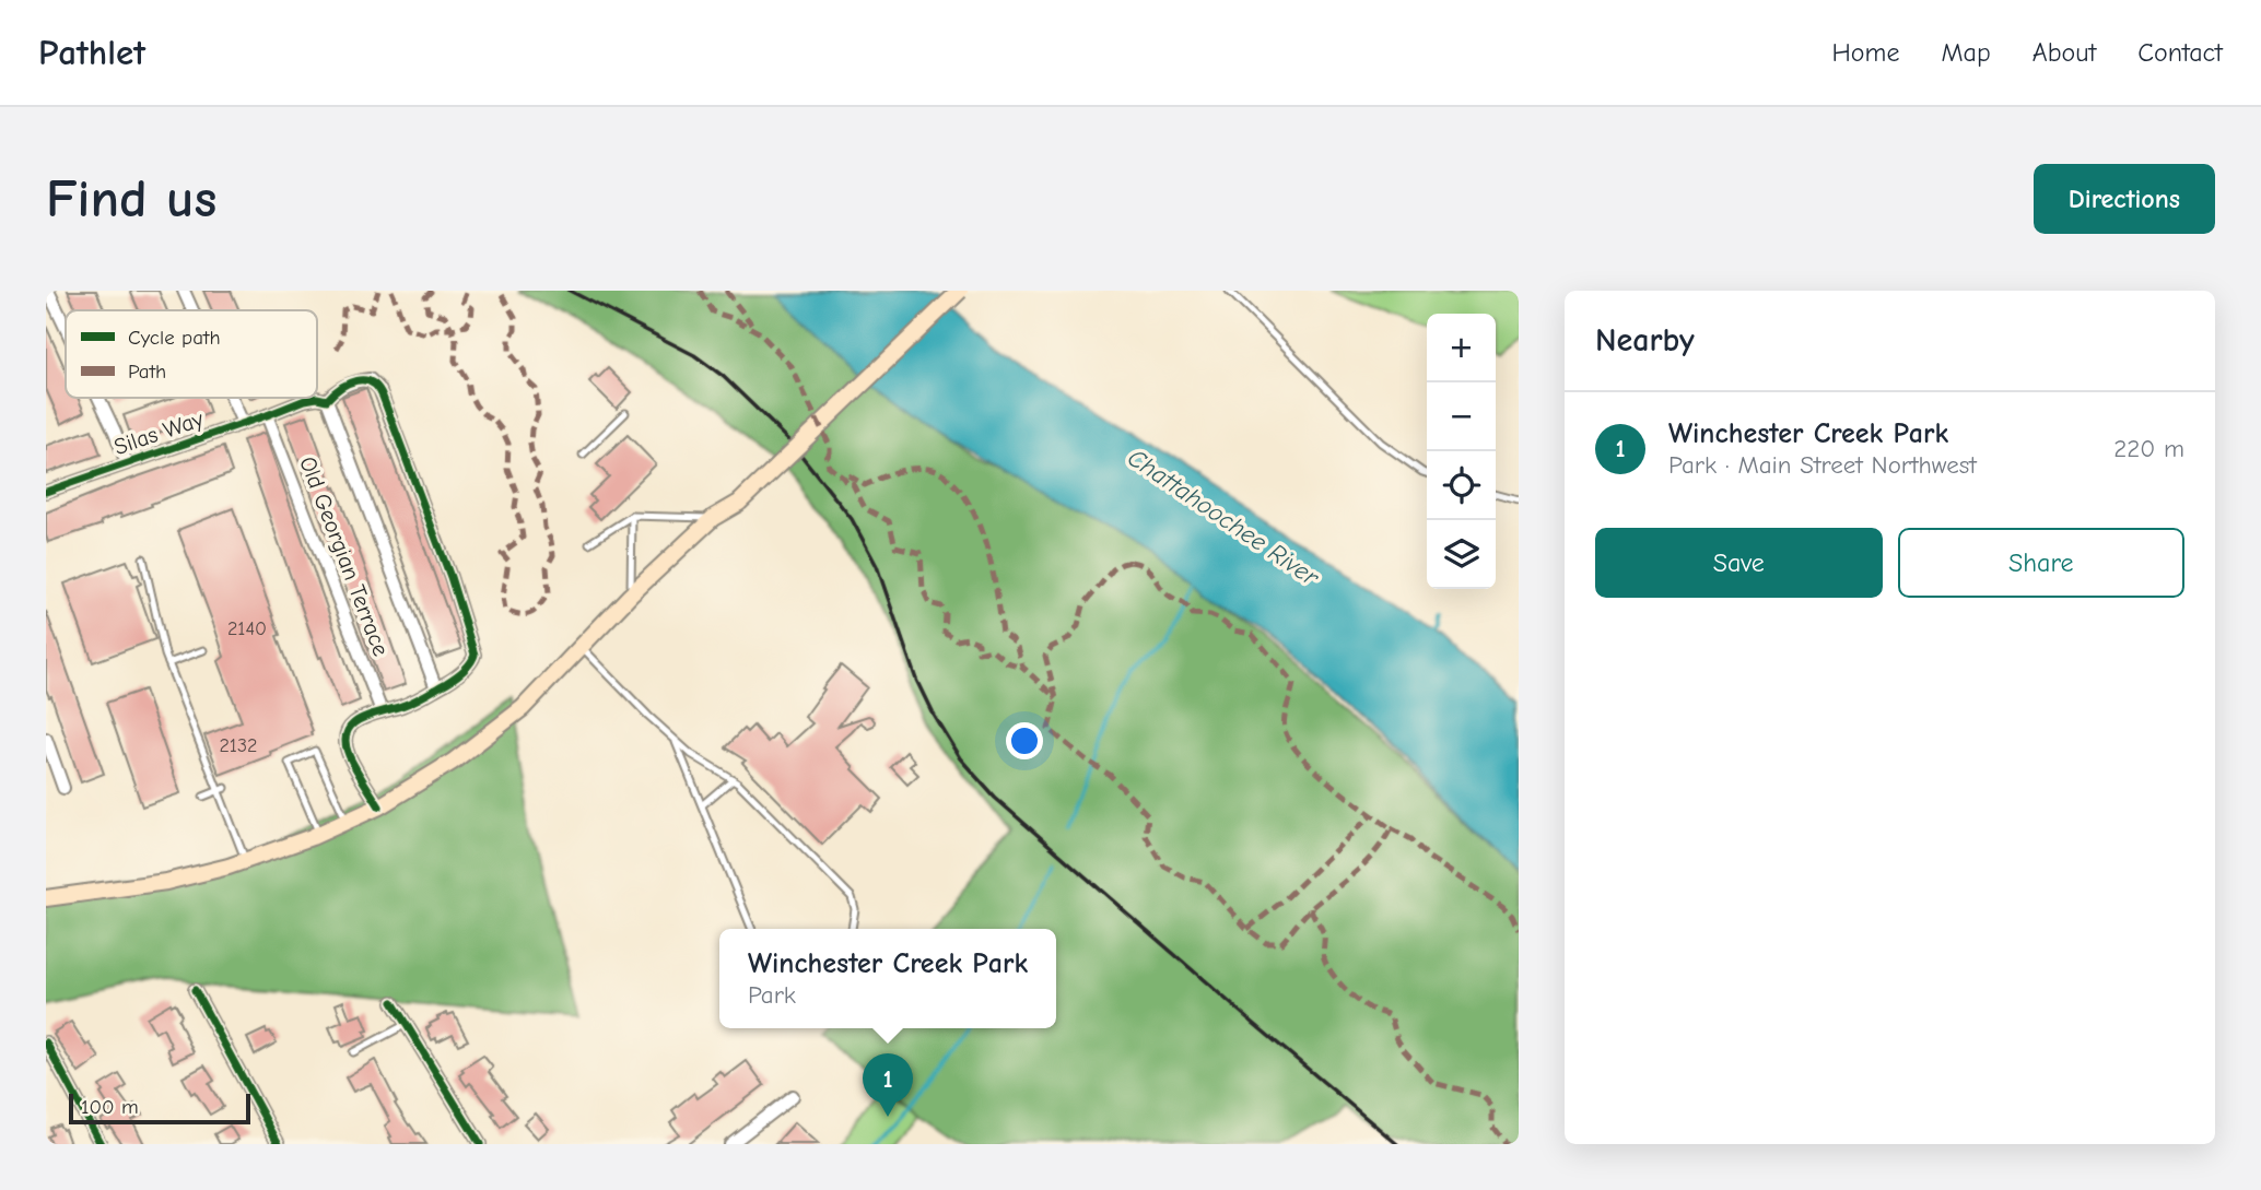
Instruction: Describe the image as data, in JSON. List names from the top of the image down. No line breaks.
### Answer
{"streets":{"street":["Silas Way","Old Georgian Terrace"]},"crossings":[["Silas Way","Old Georgian Terrace"]],"water":["Chattahoochee River"],"house_numbers":["2140","2132"],"legend":["Cycle path","Path"],"scale_bar":"100 m","page":{"header":"Pathlet","nav":["Home","Map","About","Contact"],"buttons":["Directions",["Save","Share"]],"title":"Find us","heading":"Nearby","map_buttons":["+","−"],"list":[{"mark":"1","name":"Winchester Creek Park","note":"Park · Main Street Northwest","value":"220 m"}],"popup":["Winchester Creek Park","Park"],"pins":"1","scale":"100 m"}}
